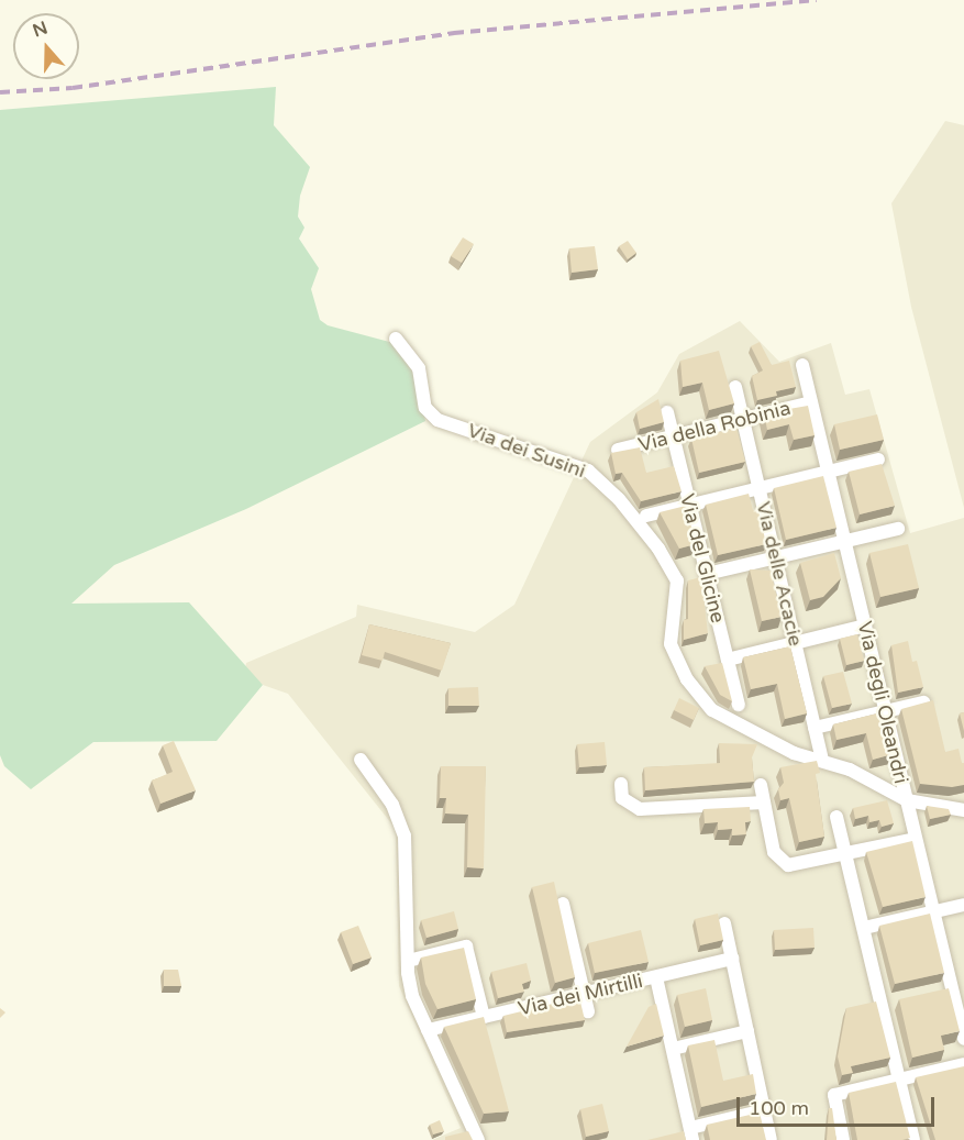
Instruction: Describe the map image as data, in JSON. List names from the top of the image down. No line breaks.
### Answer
{"streets":{"street":["Via della Robinia","Via dei Susini","Via del Glicine","Via delle Acacie","Via degli Oleandri","Via dei Mirtilli"]},"crossings":[["Via della Robinia","Via del Glicine"],["Via della Robinia","Via delle Acacie"],["Via della Robinia","Via degli Oleandri"],["Via dei Susini","Via delle Acacie"],["Via dei Susini","Via degli Oleandri"]],"scale_bar":"100 m","north":"top"}
